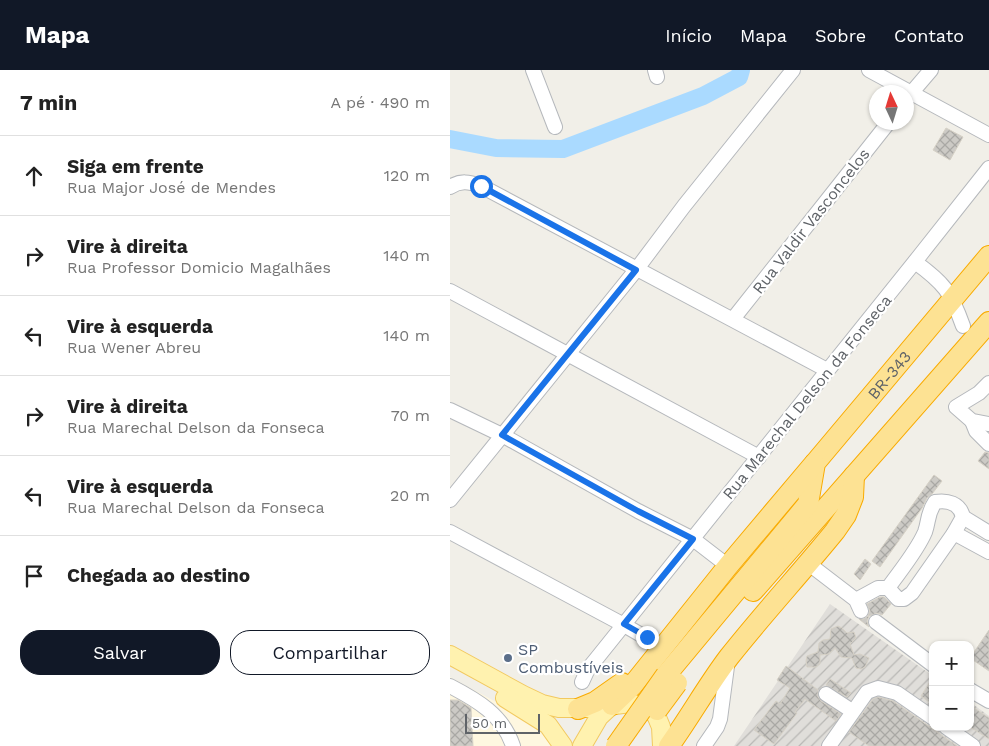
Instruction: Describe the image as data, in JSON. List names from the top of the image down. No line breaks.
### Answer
{"streets":{"highway":["BR-343"],"street":["Rua Valdir Vasconcelos","Rua Marechal Delson da Fonseca"]},"places":["SP Combustíveis"],"scale_bar":"50 m","north":"top","page":{"header":"Mapa","nav":["Início","Mapa","Sobre","Contato"],"heading":["7 min","A pé · 490 m"],"list":[["Siga em frente","Rua Major José de Mendes","120 m"],["Vire à direita","Rua Professor Domicio Magalhães","140 m"],["Vire à esquerda","Rua Wener Abreu","140 m"],["Vire à direita","Rua Marechal Delson da Fonseca","70 m"],["Vire à esquerda","Rua Marechal Delson da Fonseca","20 m"],"Chegada ao destino"],"buttons":["Salvar","Compartilhar"],"map_buttons":["+","−"],"scale":"50 m"}}
